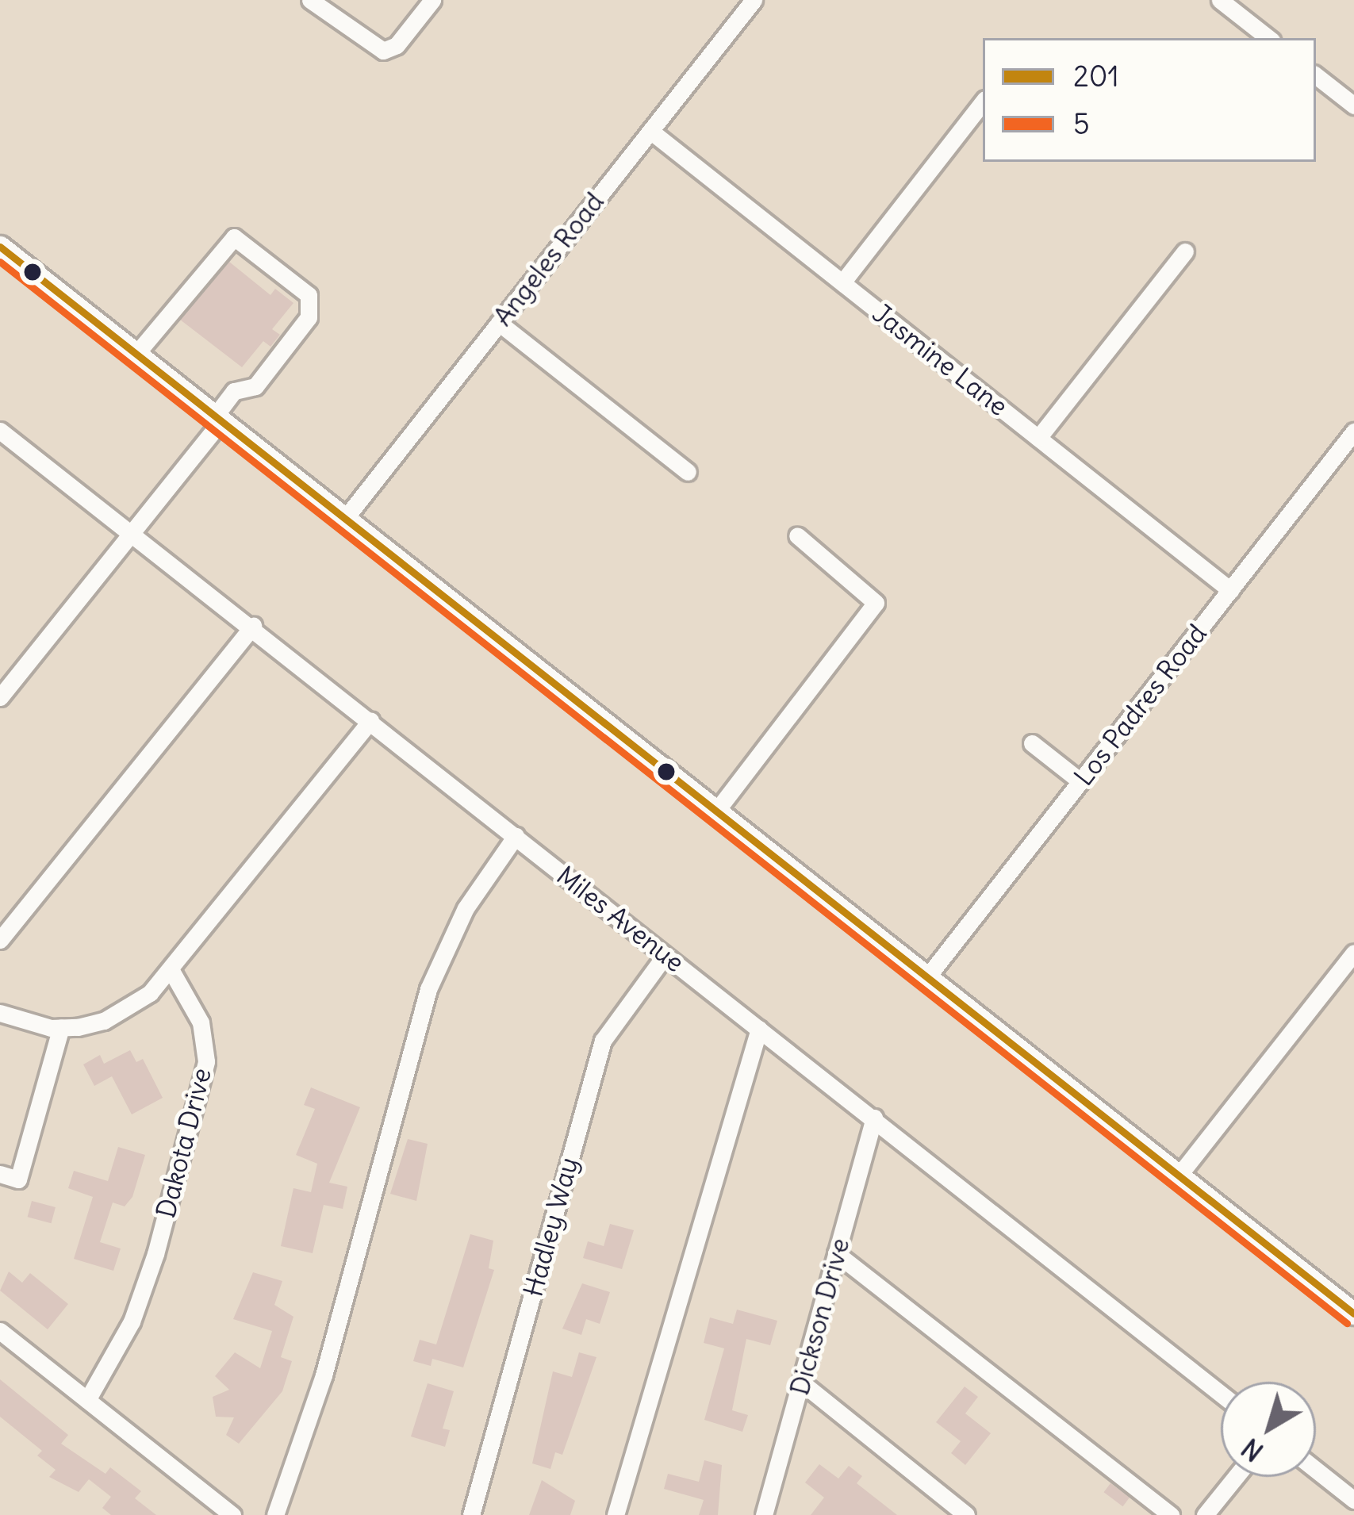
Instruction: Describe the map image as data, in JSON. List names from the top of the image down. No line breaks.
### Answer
{"streets":{"street":["Angeles Road","Jasmine Lane","Los Padres Road","Miles Avenue","Dakota Drive","Hadley Way","Dickson Drive"]},"crossings":[["Angeles Road","Jasmine Lane"],["Jasmine Lane","Los Padres Road"],["Miles Avenue","Hadley Way"],["Miles Avenue","Dickson Drive"]],"lines":["transit line 201","transit line 5"],"legend":["201","5"],"north":"bottom left"}
